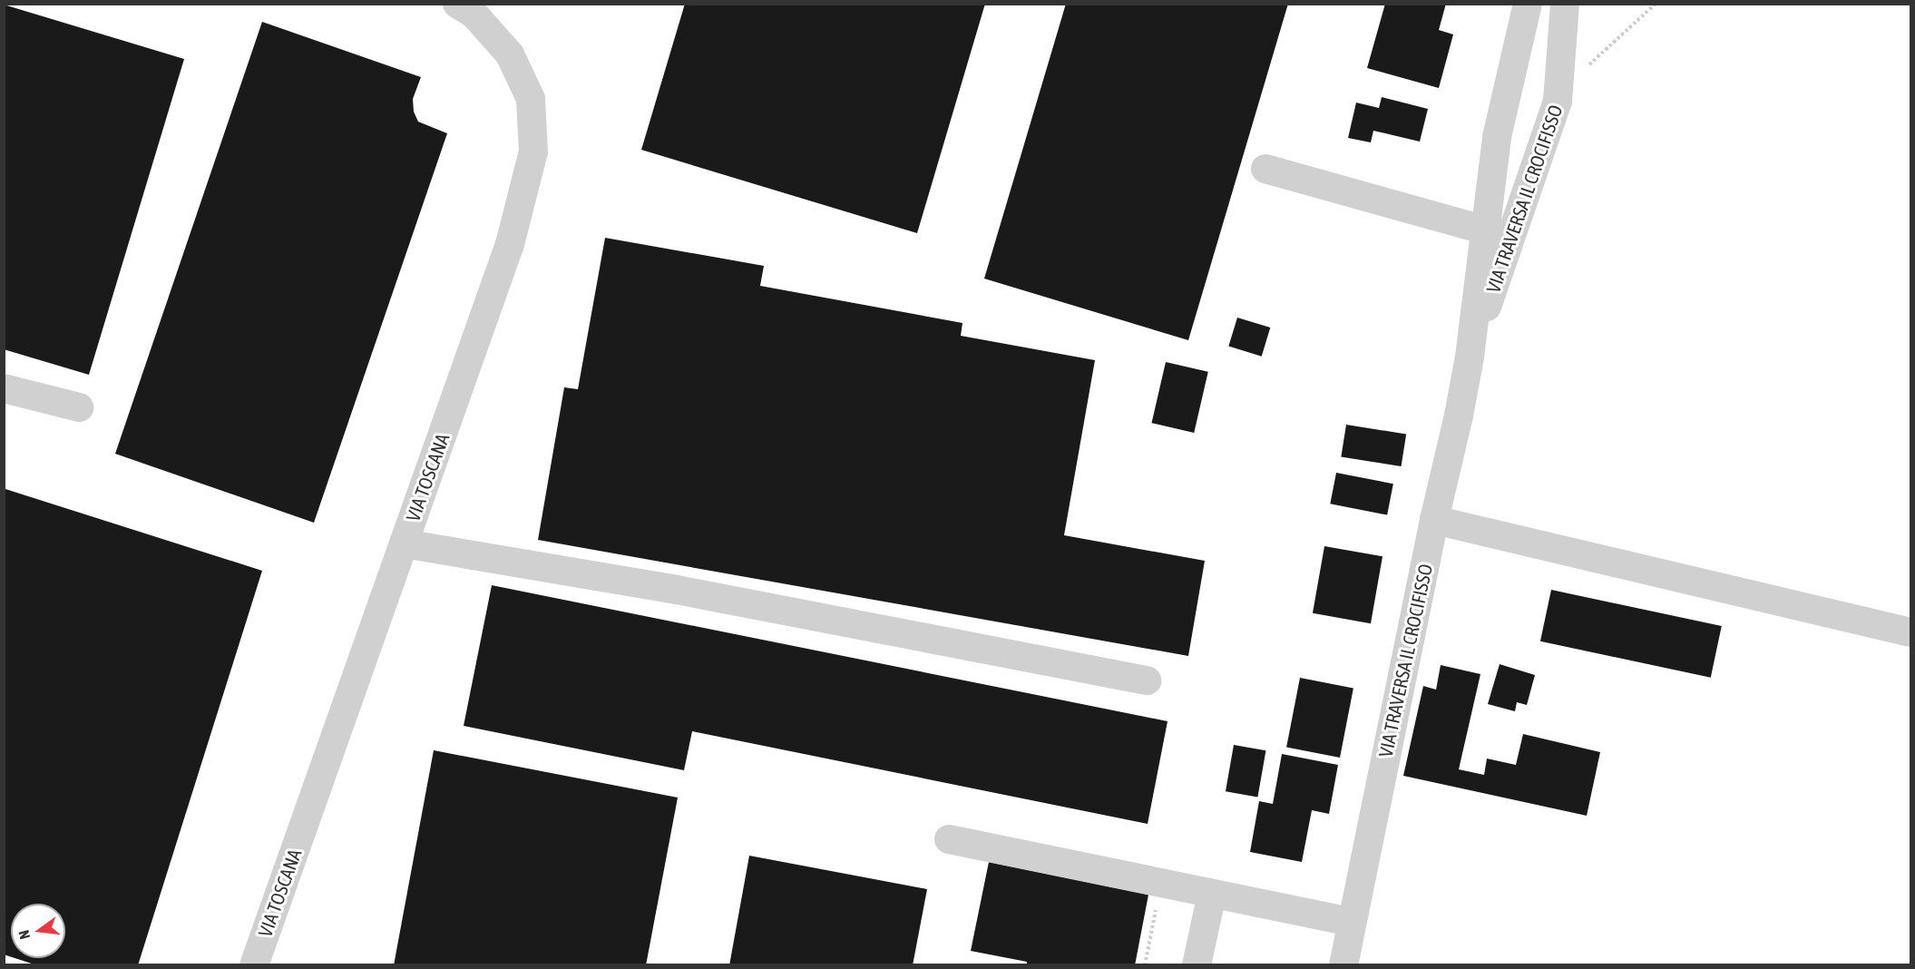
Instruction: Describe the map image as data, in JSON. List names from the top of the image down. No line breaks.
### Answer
{"streets":{"street":["VIA TRAVERSA IL CROCIFISSO","VIA TOSCANA"]},"north":"left"}
